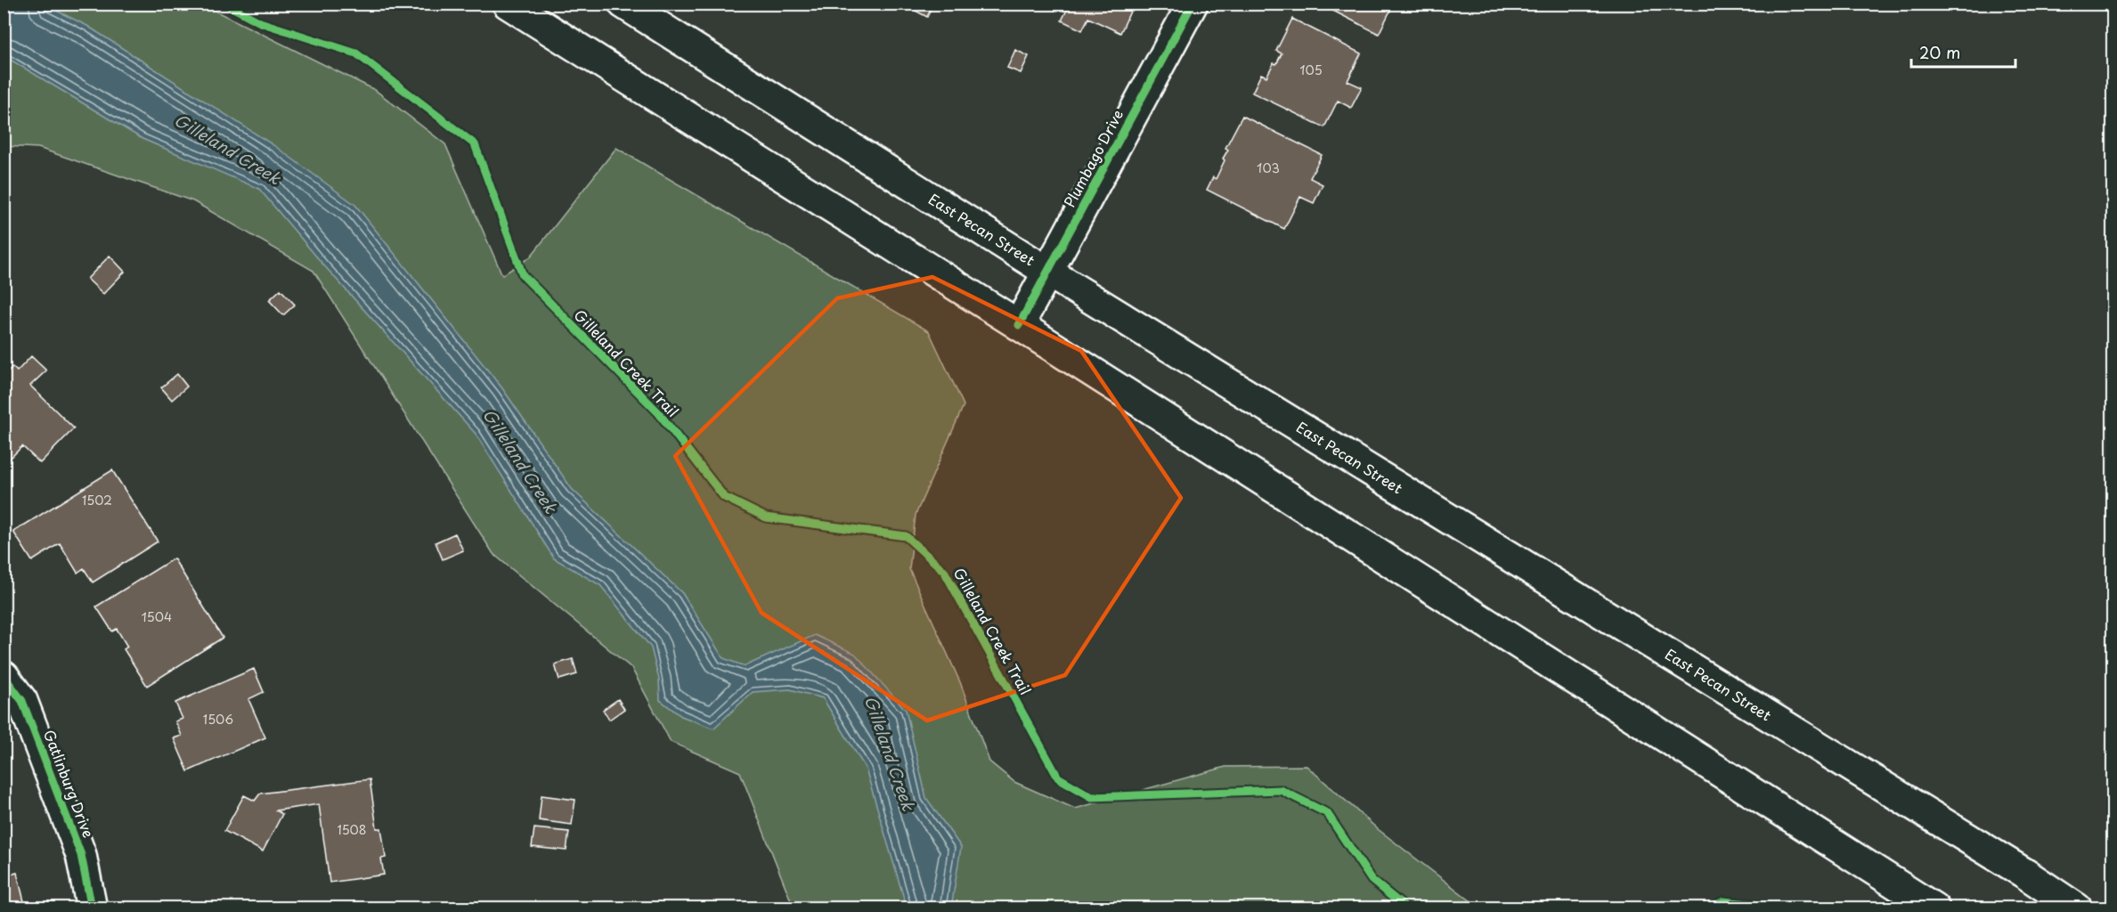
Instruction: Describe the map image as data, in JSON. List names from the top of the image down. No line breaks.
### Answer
{"streets":{"main road":["Plumbago Drive","East Pecan Street","Gatlinburg Drive"],"cycle path":["Gilleland Creek Trail"]},"crossings":[["Plumbago Drive","East Pecan Street"]],"water":["Gilleland Creek"],"house_numbers":["105","103","1502","1504","1506","1508"],"scale_bar":"20 m"}
